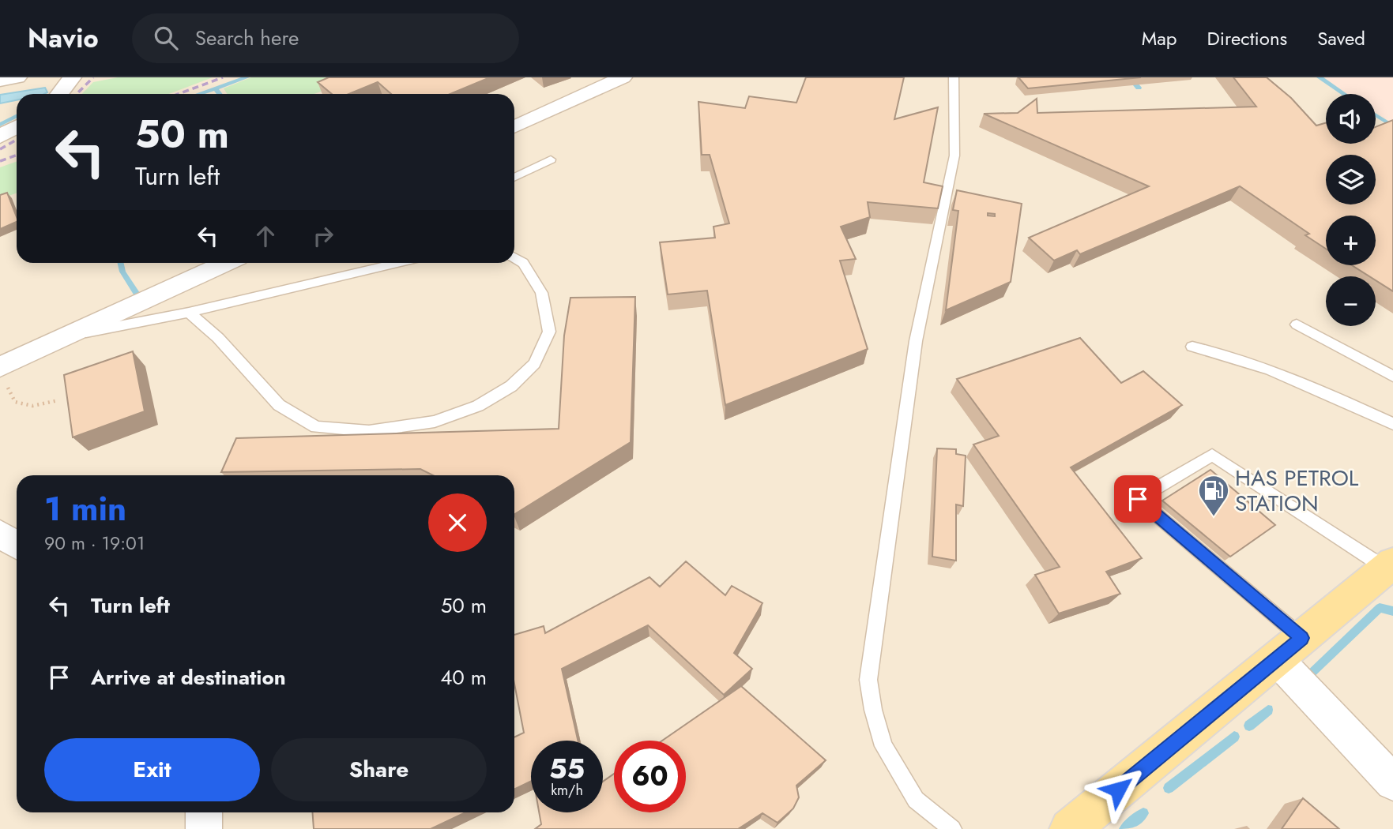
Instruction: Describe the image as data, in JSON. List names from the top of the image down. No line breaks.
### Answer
{"places":{"fuel station":["HAS PETROL STATION"]},"page":{"header":"Navio","search":"Search here","nav":["Map","Directions","Saved"],"map_buttons":["+","−"],"turn":["50 m","Turn left"],"heading":["1 min","90 m · 19:01"],"list":[{"name":"Turn left","value":"50 m"},{"name":"Arrive at destination","value":"40 m"}],"buttons":["Exit","Share"],"speed":"55 km/h","limit":"60"}}
